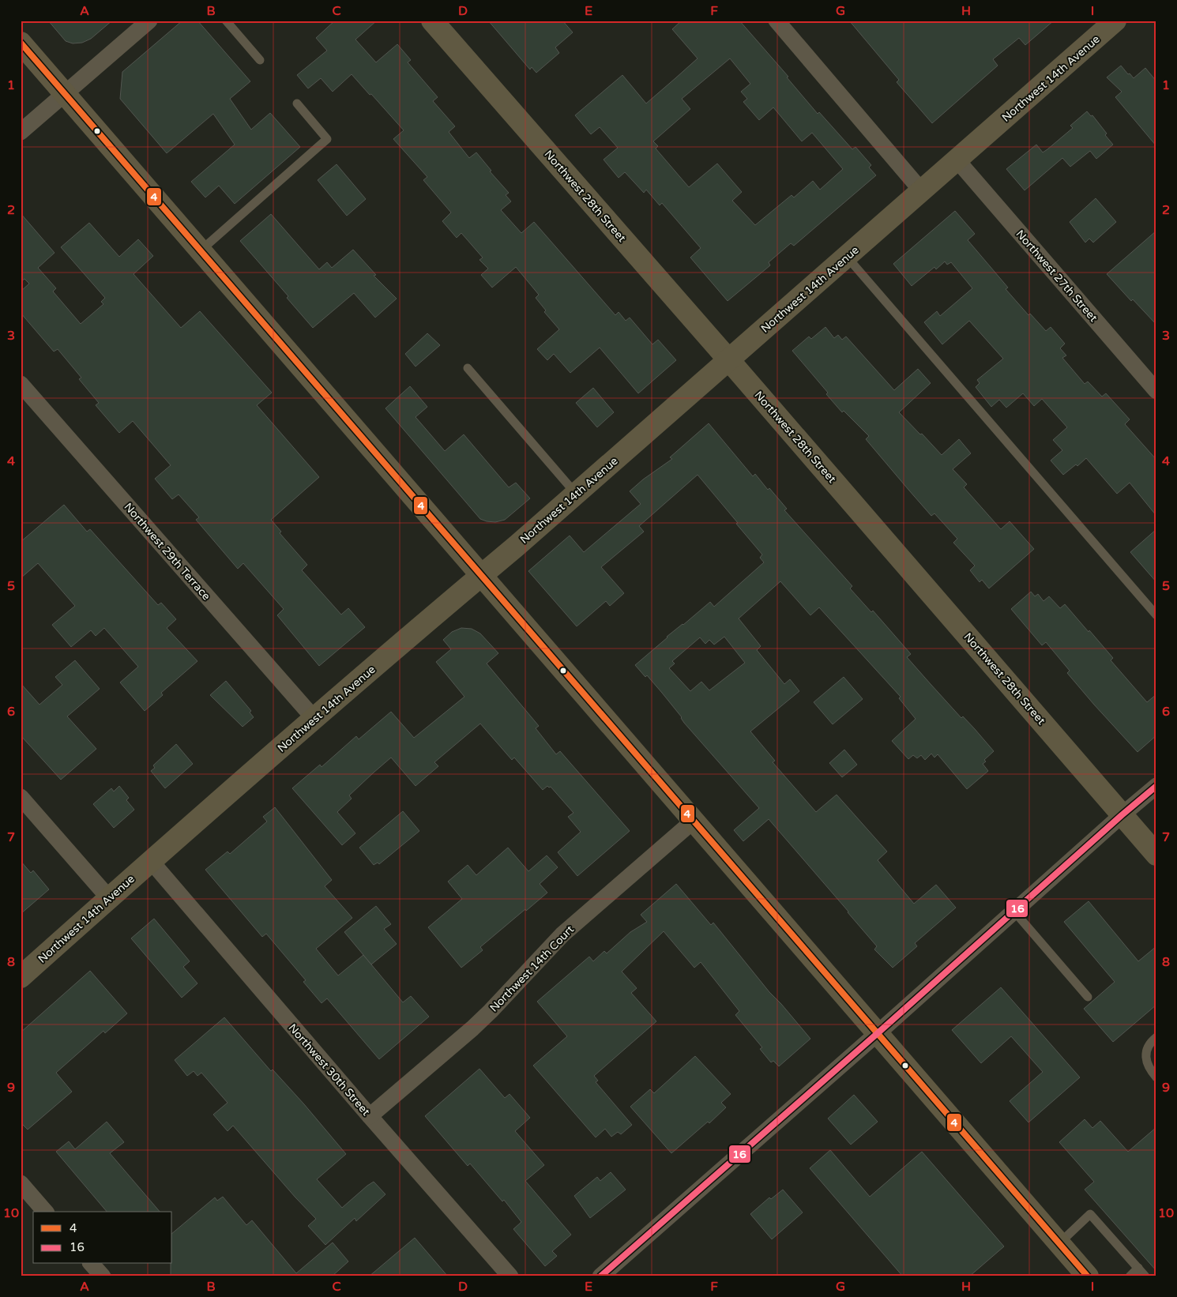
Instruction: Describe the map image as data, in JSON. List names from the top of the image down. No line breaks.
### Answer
{"streets":{"street":["Northwest 14th Avenue","Northwest 28th Street","Northwest 27th Street","Northwest 29th Terrace","Northwest 14th Court","Northwest 30th Street"]},"crossings":[["Northwest 14th Avenue","Northwest 28th Street"],["Northwest 14th Avenue","Northwest 27th Street"],["Northwest 14th Avenue","Northwest 29th Terrace"],["Northwest 14th Avenue","Northwest 30th Street"],["Northwest 14th Court","Northwest 30th Street"]],"lines":["transit line 4","transit line 16"],"legend":["4","16"],"grid":{"columns":["A","B","C","D","E","F","G","H","I"],"rows":["1","2","3","4","5","6","7","8","9","10"]}}
